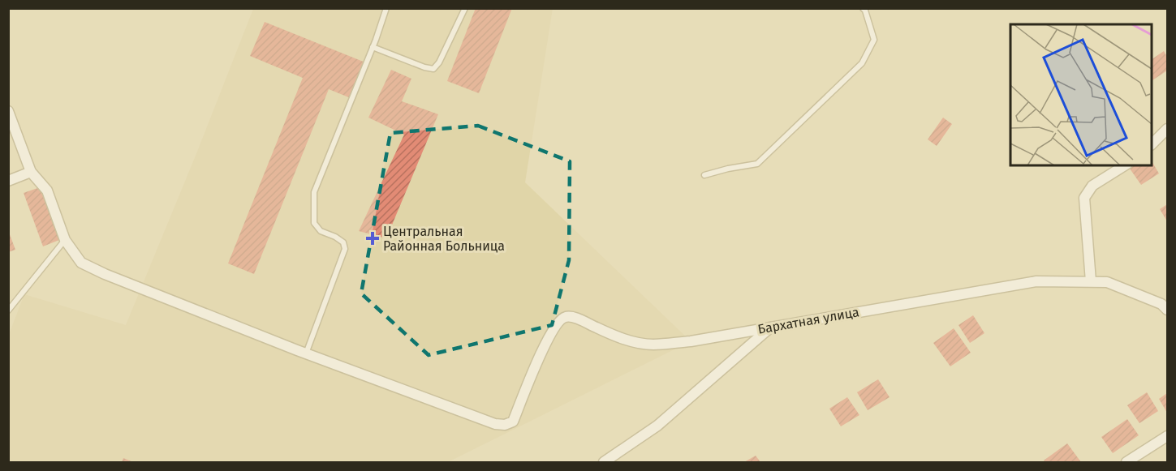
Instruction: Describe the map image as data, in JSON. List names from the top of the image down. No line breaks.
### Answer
{"streets":{"street":["Бархатная улица"]},"places":{"health":["Центральная Районная Больница"]}}
